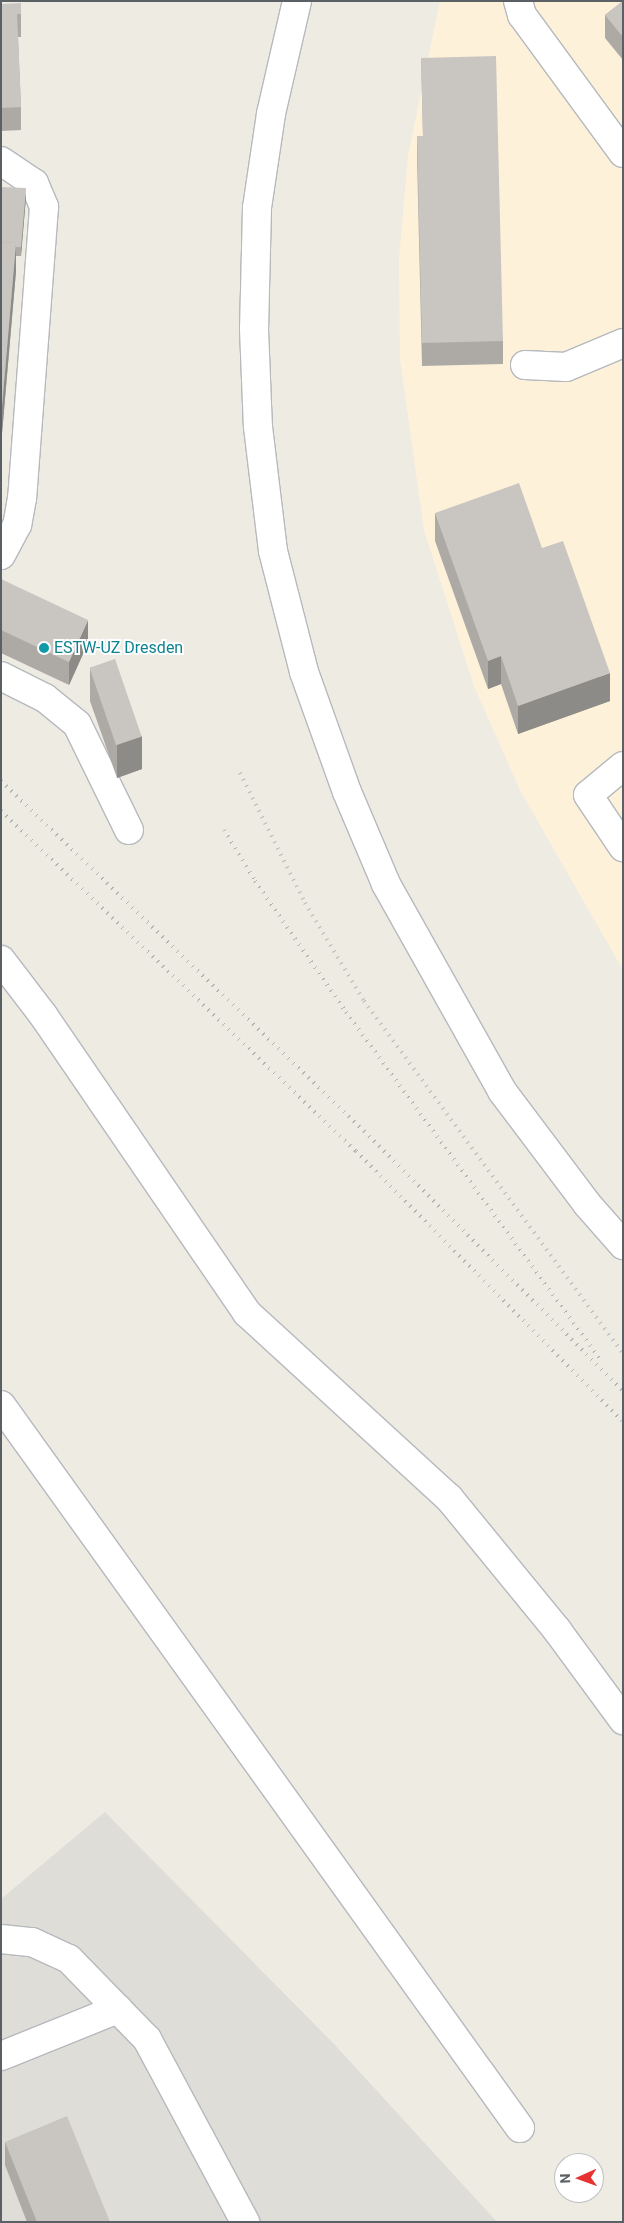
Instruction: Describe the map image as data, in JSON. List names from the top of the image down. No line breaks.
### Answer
{"places":["ESTW-UZ Dresden"],"north":"left"}
